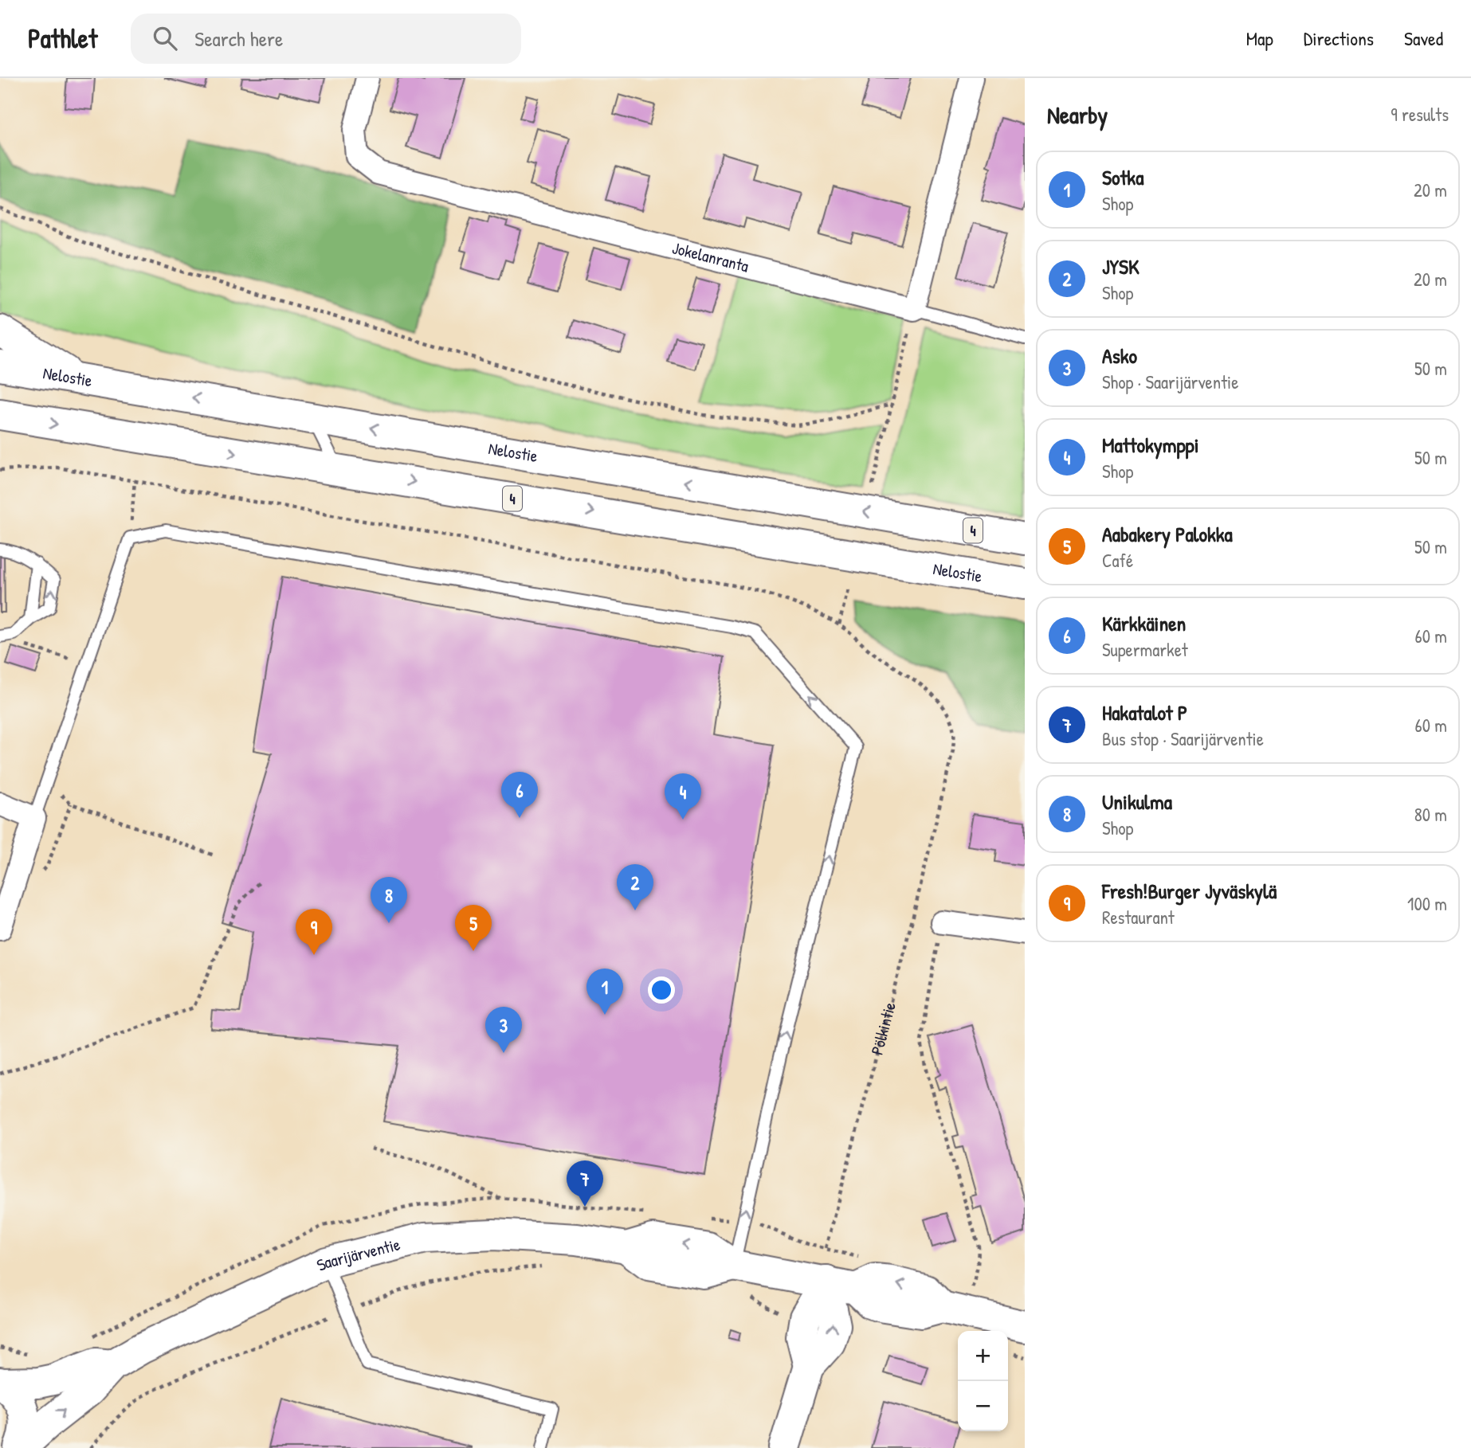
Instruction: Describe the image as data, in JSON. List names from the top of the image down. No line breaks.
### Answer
{"streets":{"main road":["Nelostie","4","Saarijärventie"],"street":["Jokelanranta"],"path":["Pölkintie"]},"page":{"header":"Pathlet","search":"Search here","nav":["Map","Directions","Saved"],"heading":["Nearby","9 results"],"list":[{"mark":"1","name":"Sotka","note":"Shop","value":"20 m"},{"mark":"2","name":"JYSK","note":"Shop","value":"20 m"},{"mark":"3","name":"Asko","note":"Shop · Saarijärventie","value":"50 m"},{"mark":"4","name":"Mattokymppi","note":"Shop","value":"50 m"},{"mark":"5","name":"Aabakery Palokka","note":"Café","value":"50 m"},{"mark":"6","name":"Kärkkäinen","note":"Supermarket","value":"60 m"},{"mark":"7","name":"Hakatalot P","note":"Bus stop · Saarijärventie","value":"60 m"},{"mark":"8","name":"Unikulma","note":"Shop","value":"80 m"},{"mark":"9","name":"Fresh!Burger Jyväskylä","note":"Restaurant","value":"100 m"}],"pins":["6","4","2","8","5","9","1","3","7"],"map_buttons":["+","−"]}}
